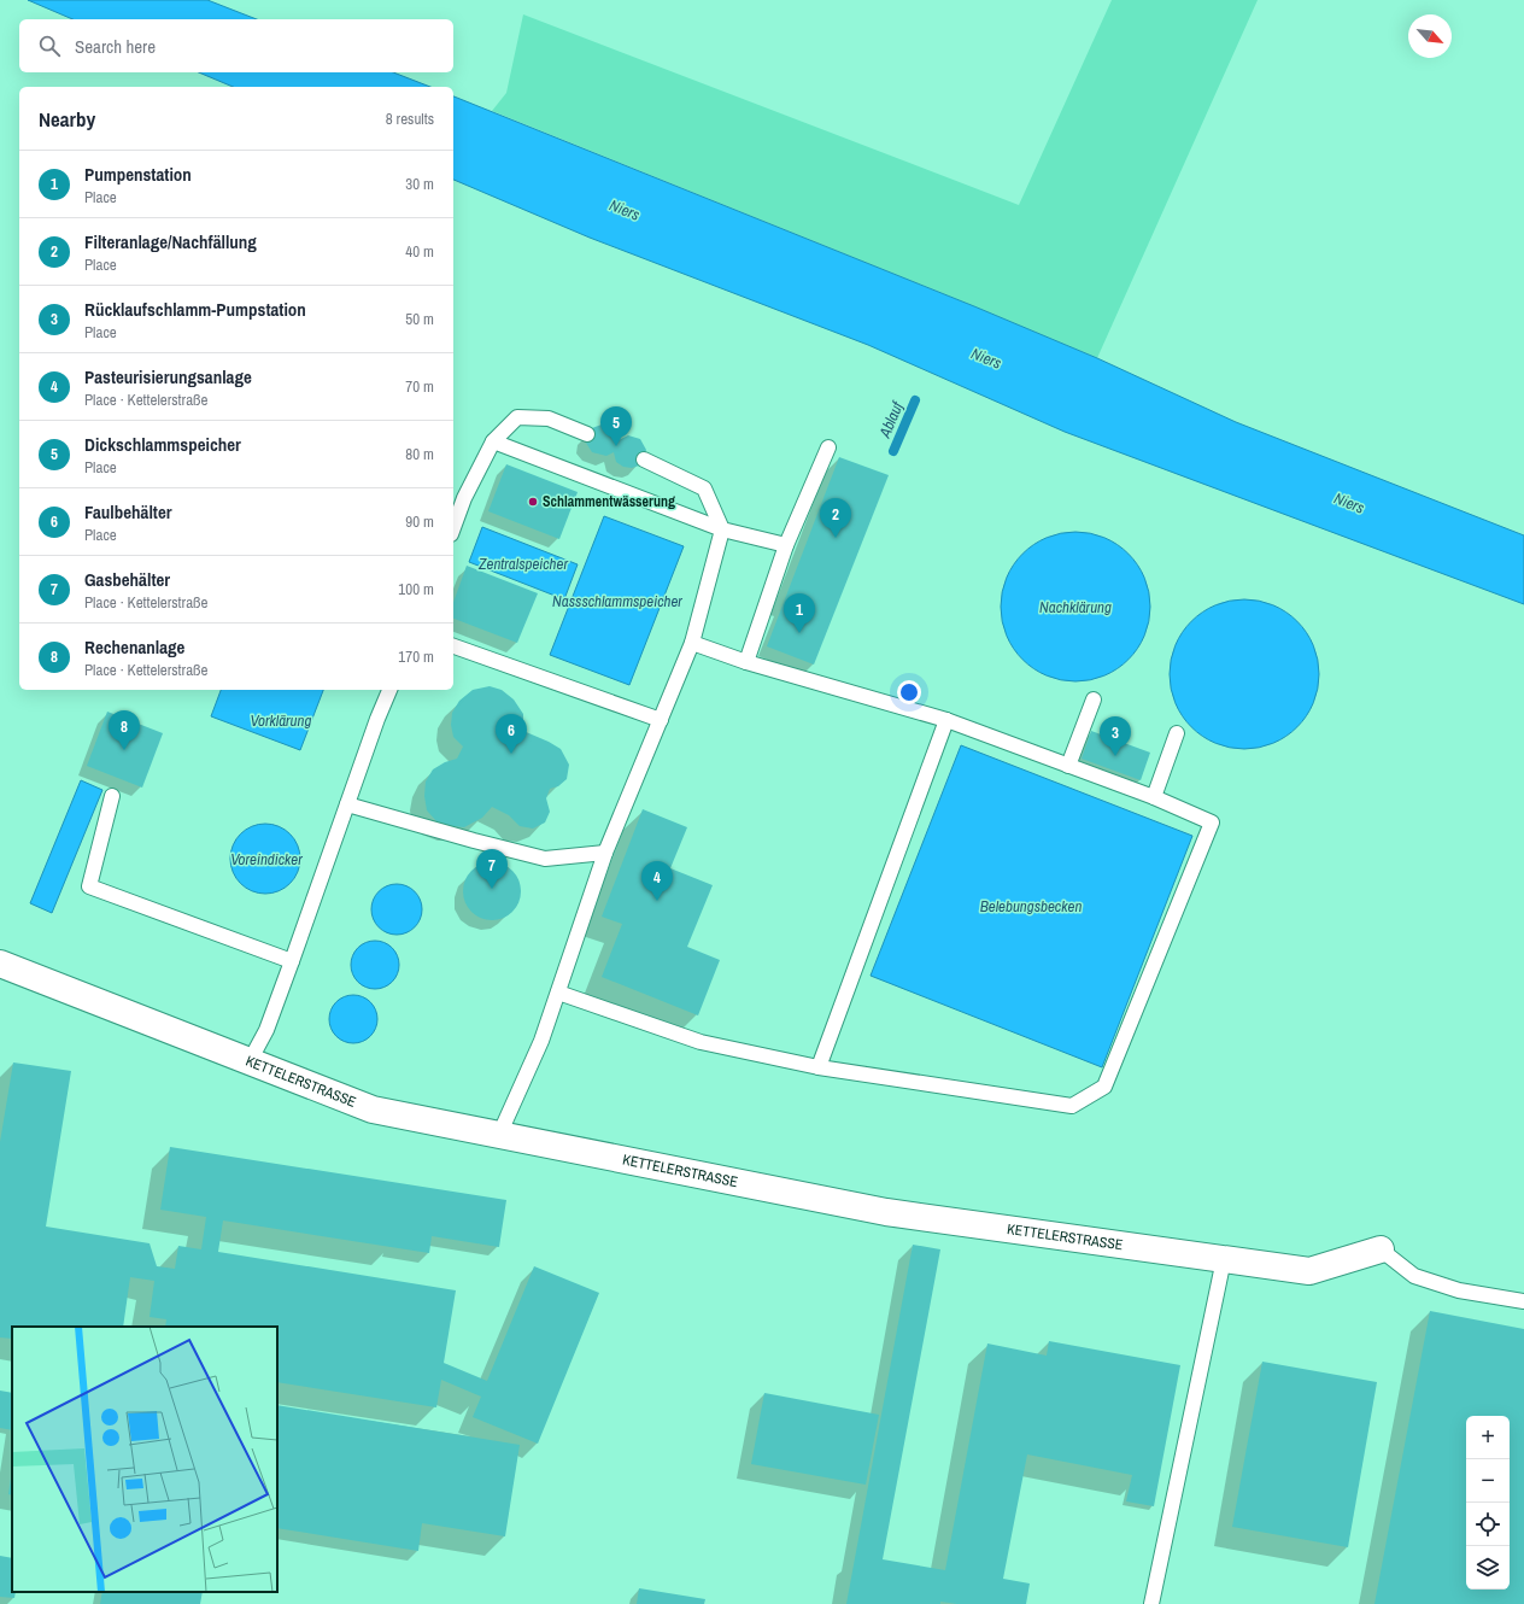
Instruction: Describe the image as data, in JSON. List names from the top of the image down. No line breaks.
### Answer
{"streets":{"street":["KETTELERSTRASSE"]},"water":["Niers","Ablauf","Zentralspeicher","Nassschlammspeicher","Nachklärung","Vorklärung","Voreindicker","Belebungsbecken"],"places":["Schlammentwässerung"],"north":"bottom right","page":{"search":"Search here","heading":["Nearby","8 results"],"list":[{"mark":"1","name":"Pumpenstation","note":"Place","value":"30 m"},{"mark":"2","name":"Filteranlage/Nachfällung","note":"Place","value":"40 m"},{"mark":"3","name":"Rücklaufschlamm-Pumpstation","note":"Place","value":"50 m"},{"mark":"4","name":"Pasteurisierungsanlage","note":"Place · Kettelerstraße","value":"70 m"},{"mark":"5","name":"Dickschlammspeicher","note":"Place","value":"80 m"},{"mark":"6","name":"Faulbehälter","note":"Place","value":"90 m"},{"mark":"7","name":"Gasbehälter","note":"Place · Kettelerstraße","value":"100 m"},{"mark":"8","name":"Rechenanlage","note":"Place · Kettelerstraße","value":"170 m"}],"pins":["5","2","1","8","6","3","7","4"],"map_buttons":["+","−"]}}
